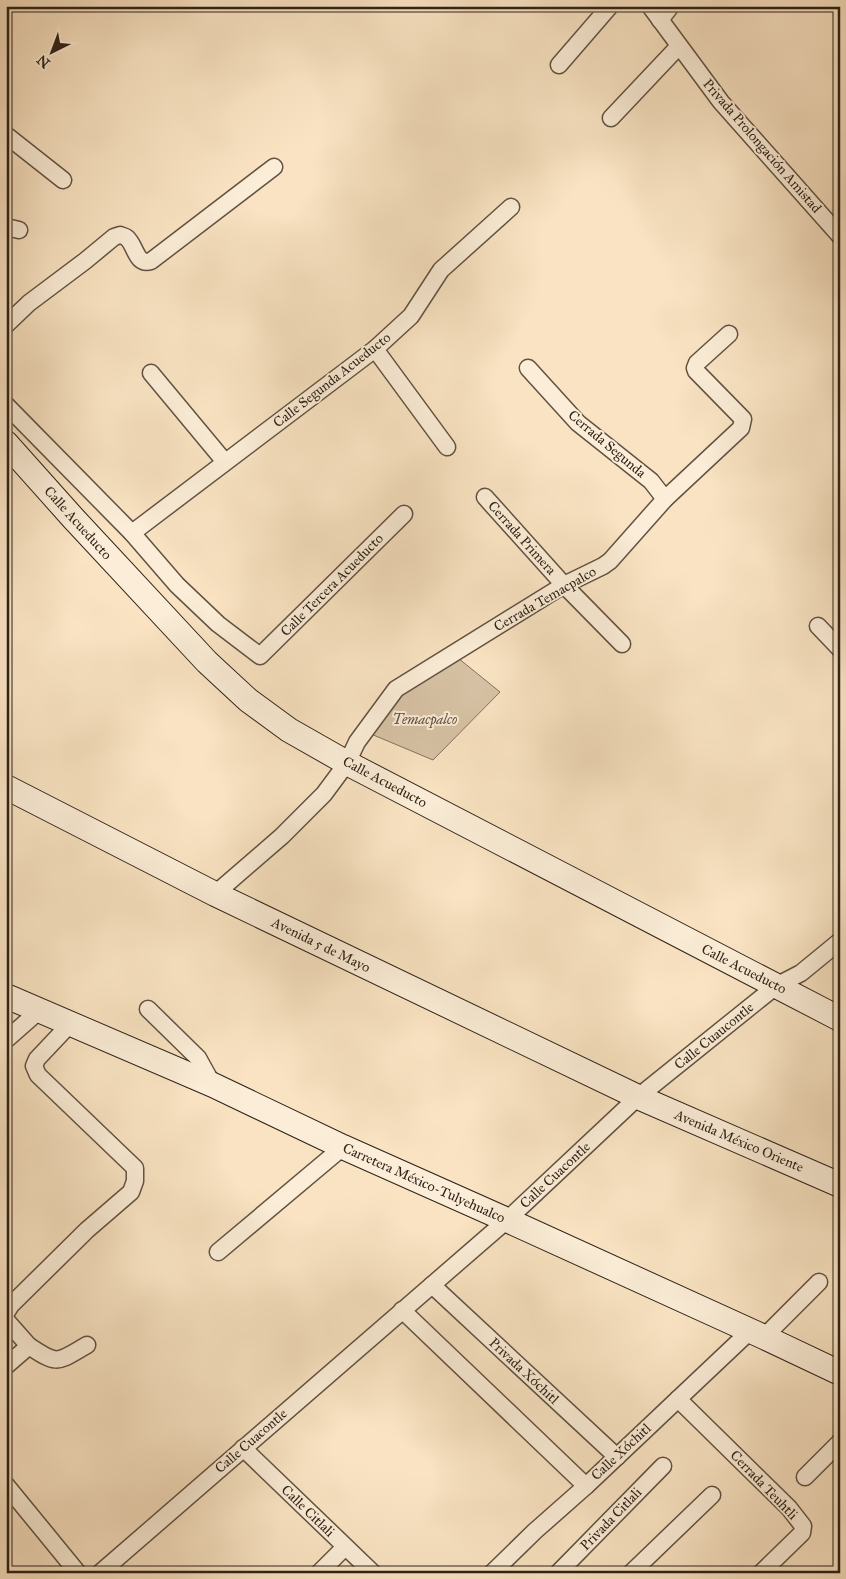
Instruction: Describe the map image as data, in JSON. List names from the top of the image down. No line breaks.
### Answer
{"streets":{"main road":["Calle Acueducto","Avenida 5 de Mayo","Avenida México Oriente","Carretera México-Tulyehualco"],"street":["Privada Prolongación Amistad","Calle Segunda Acueducto","Cerrada Segunda","Cerrada Primera","Calle Tercera Acueducto","Cerrada Temacpalco","Calle Cuaucontle","Calle Cuacontle","Privada Xóchitl","Calle Xóchitl","Cerrada Teuhtli","Calle Citlali","Privada Citlali"]},"crossings":[["Calle Segunda Acueducto","Calle Tercera Acueducto"],["Cerrada Segunda","Cerrada Temacpalco"],["Calle Acueducto","Cerrada Temacpalco"],["Calle Acueducto","Calle Cuaucontle"],["Cerrada Primera","Cerrada Temacpalco"],["Cerrada Temacpalco","Avenida 5 de Mayo"],["Avenida 5 de Mayo","Calle Cuaucontle"],["Avenida 5 de Mayo","Avenida México Oriente"],["Avenida 5 de Mayo","Calle Cuacontle"],["Calle Cuaucontle","Avenida México Oriente"],["Calle Cuaucontle","Calle Cuacontle"],["Avenida México Oriente","Calle Cuacontle"],["Calle Cuacontle","Carretera México-Tulyehualco"],["Calle Cuacontle","Privada Xóchitl"],["Calle Cuacontle","Calle Citlali"],["Carretera México-Tulyehualco","Calle Xóchitl"],["Privada Xóchitl","Calle Xóchitl"],["Calle Xóchitl","Cerrada Teuhtli"]],"parks":["Temacpalco"],"north":"bottom left"}
